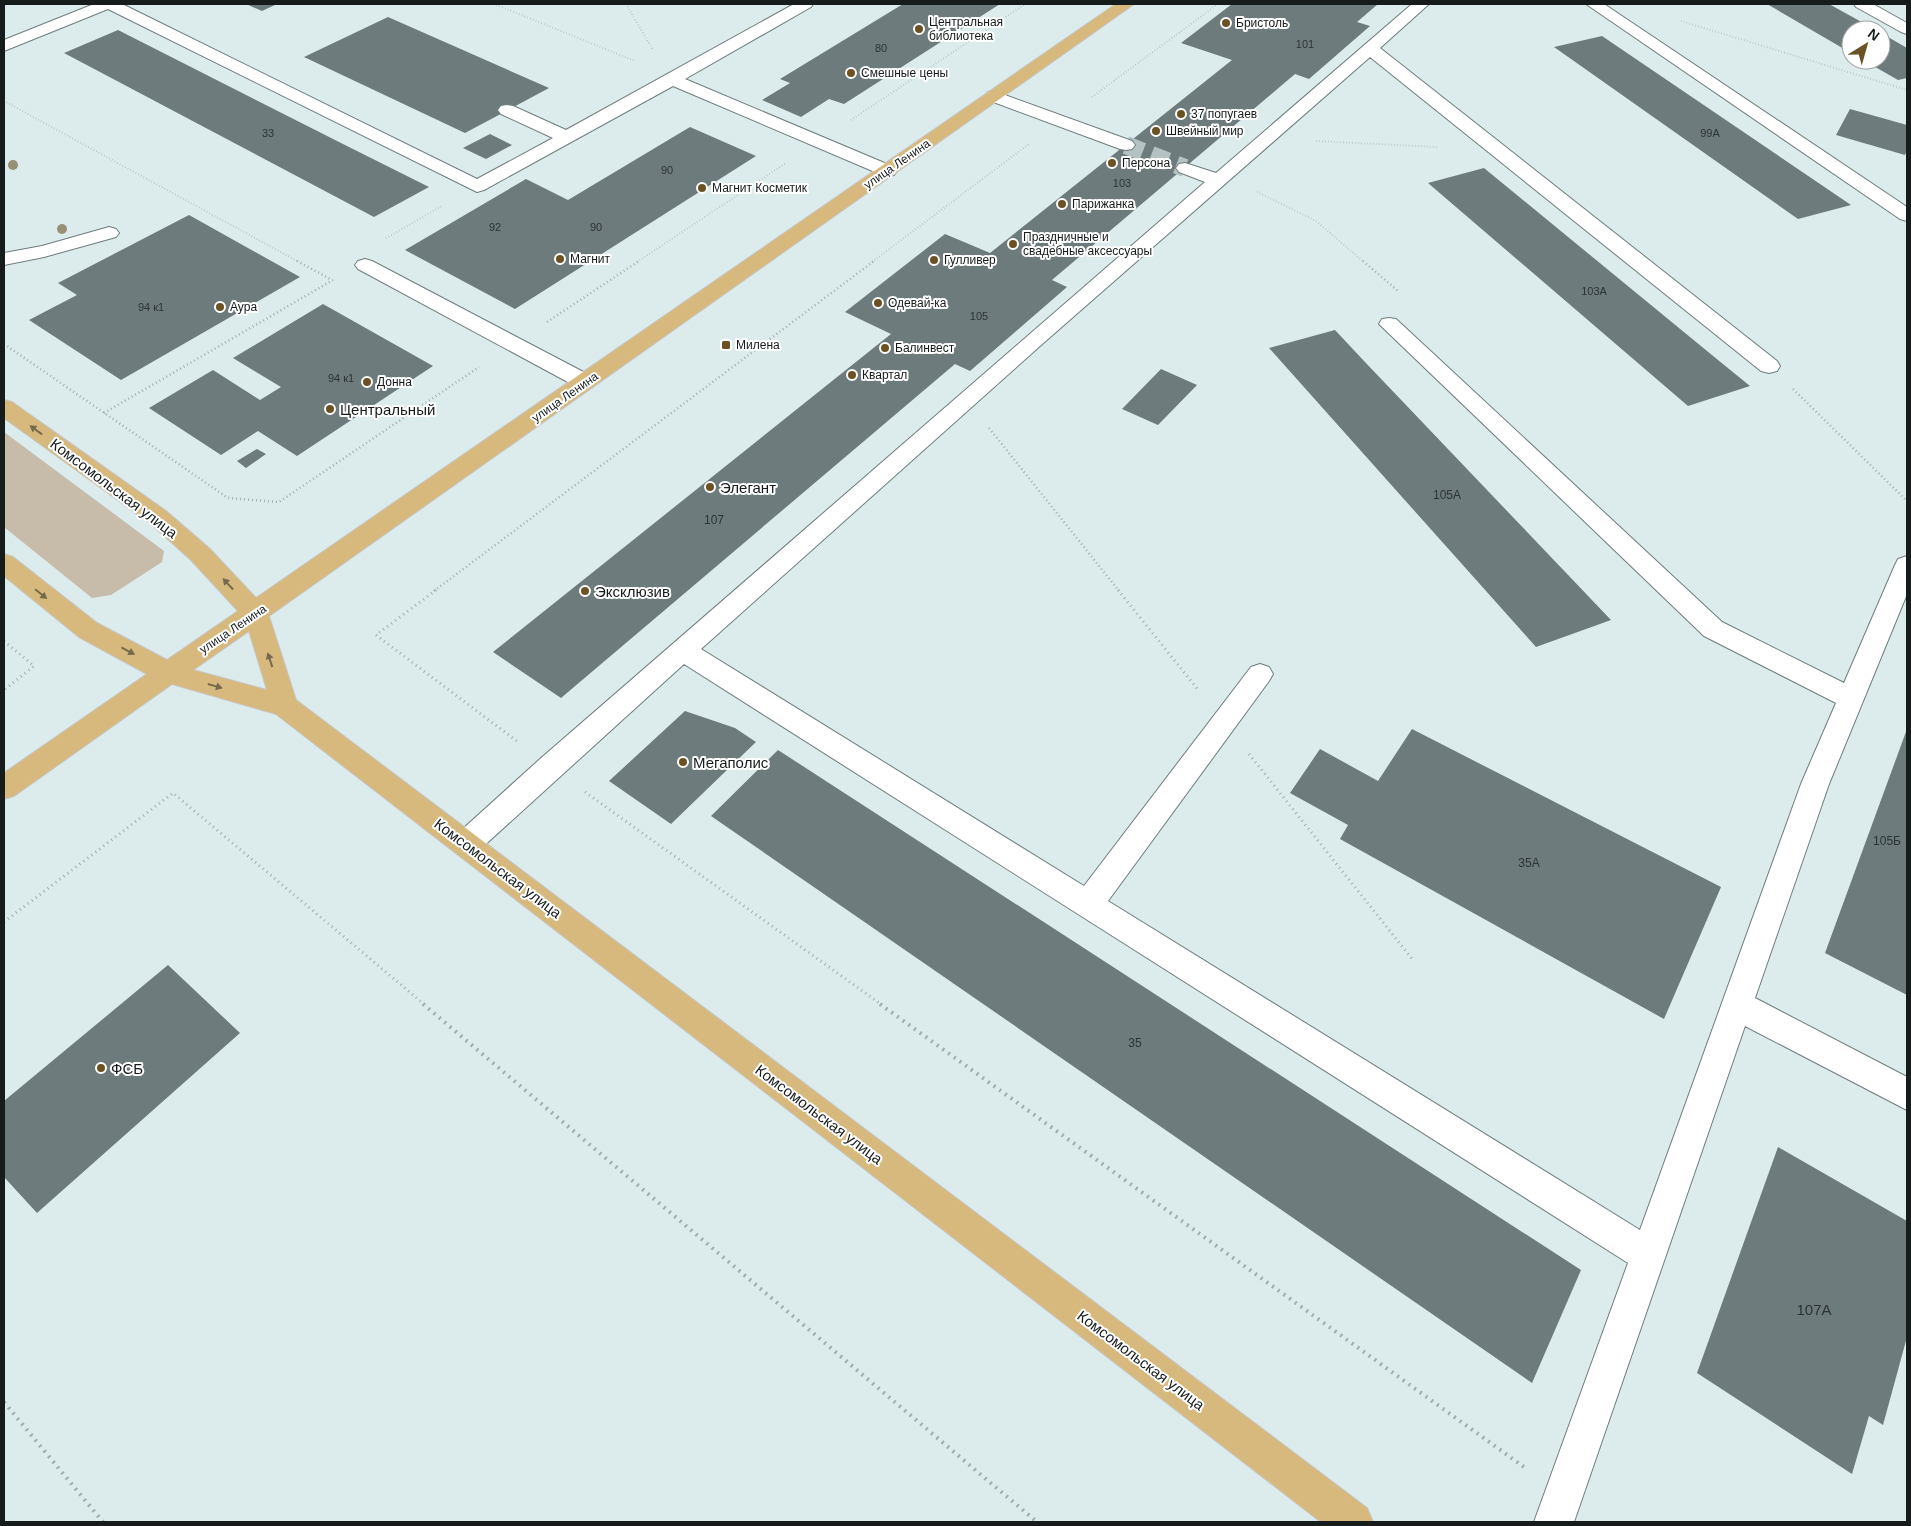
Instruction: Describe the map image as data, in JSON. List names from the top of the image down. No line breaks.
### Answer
{"streets":{"main road":["улица Ленина","Комсомольская улица"]},"crossings":[["улица Ленина","Комсомольская улица"]],"places":{"other":["Бристоль","Центральная библиотека","Смешные цены","37 попугаев","Швейный мир","Персона","Магнит Косметик","Парижанка","Праздничные и свадебные аксессуары","Магнит","Гулливер","Одевай-ка","Аура","Балинвест","Квартал","Донна","Центральный","Элегант","Эксклюзив","Мегаполис","ФСБ"],"transit":["Милена"]},"house_numbers":["101","80","33","99А","90","103","92","90","103А","94 к1","105","94 к1","105А","107","105Б","35А","35","107А"],"north":"top right"}
